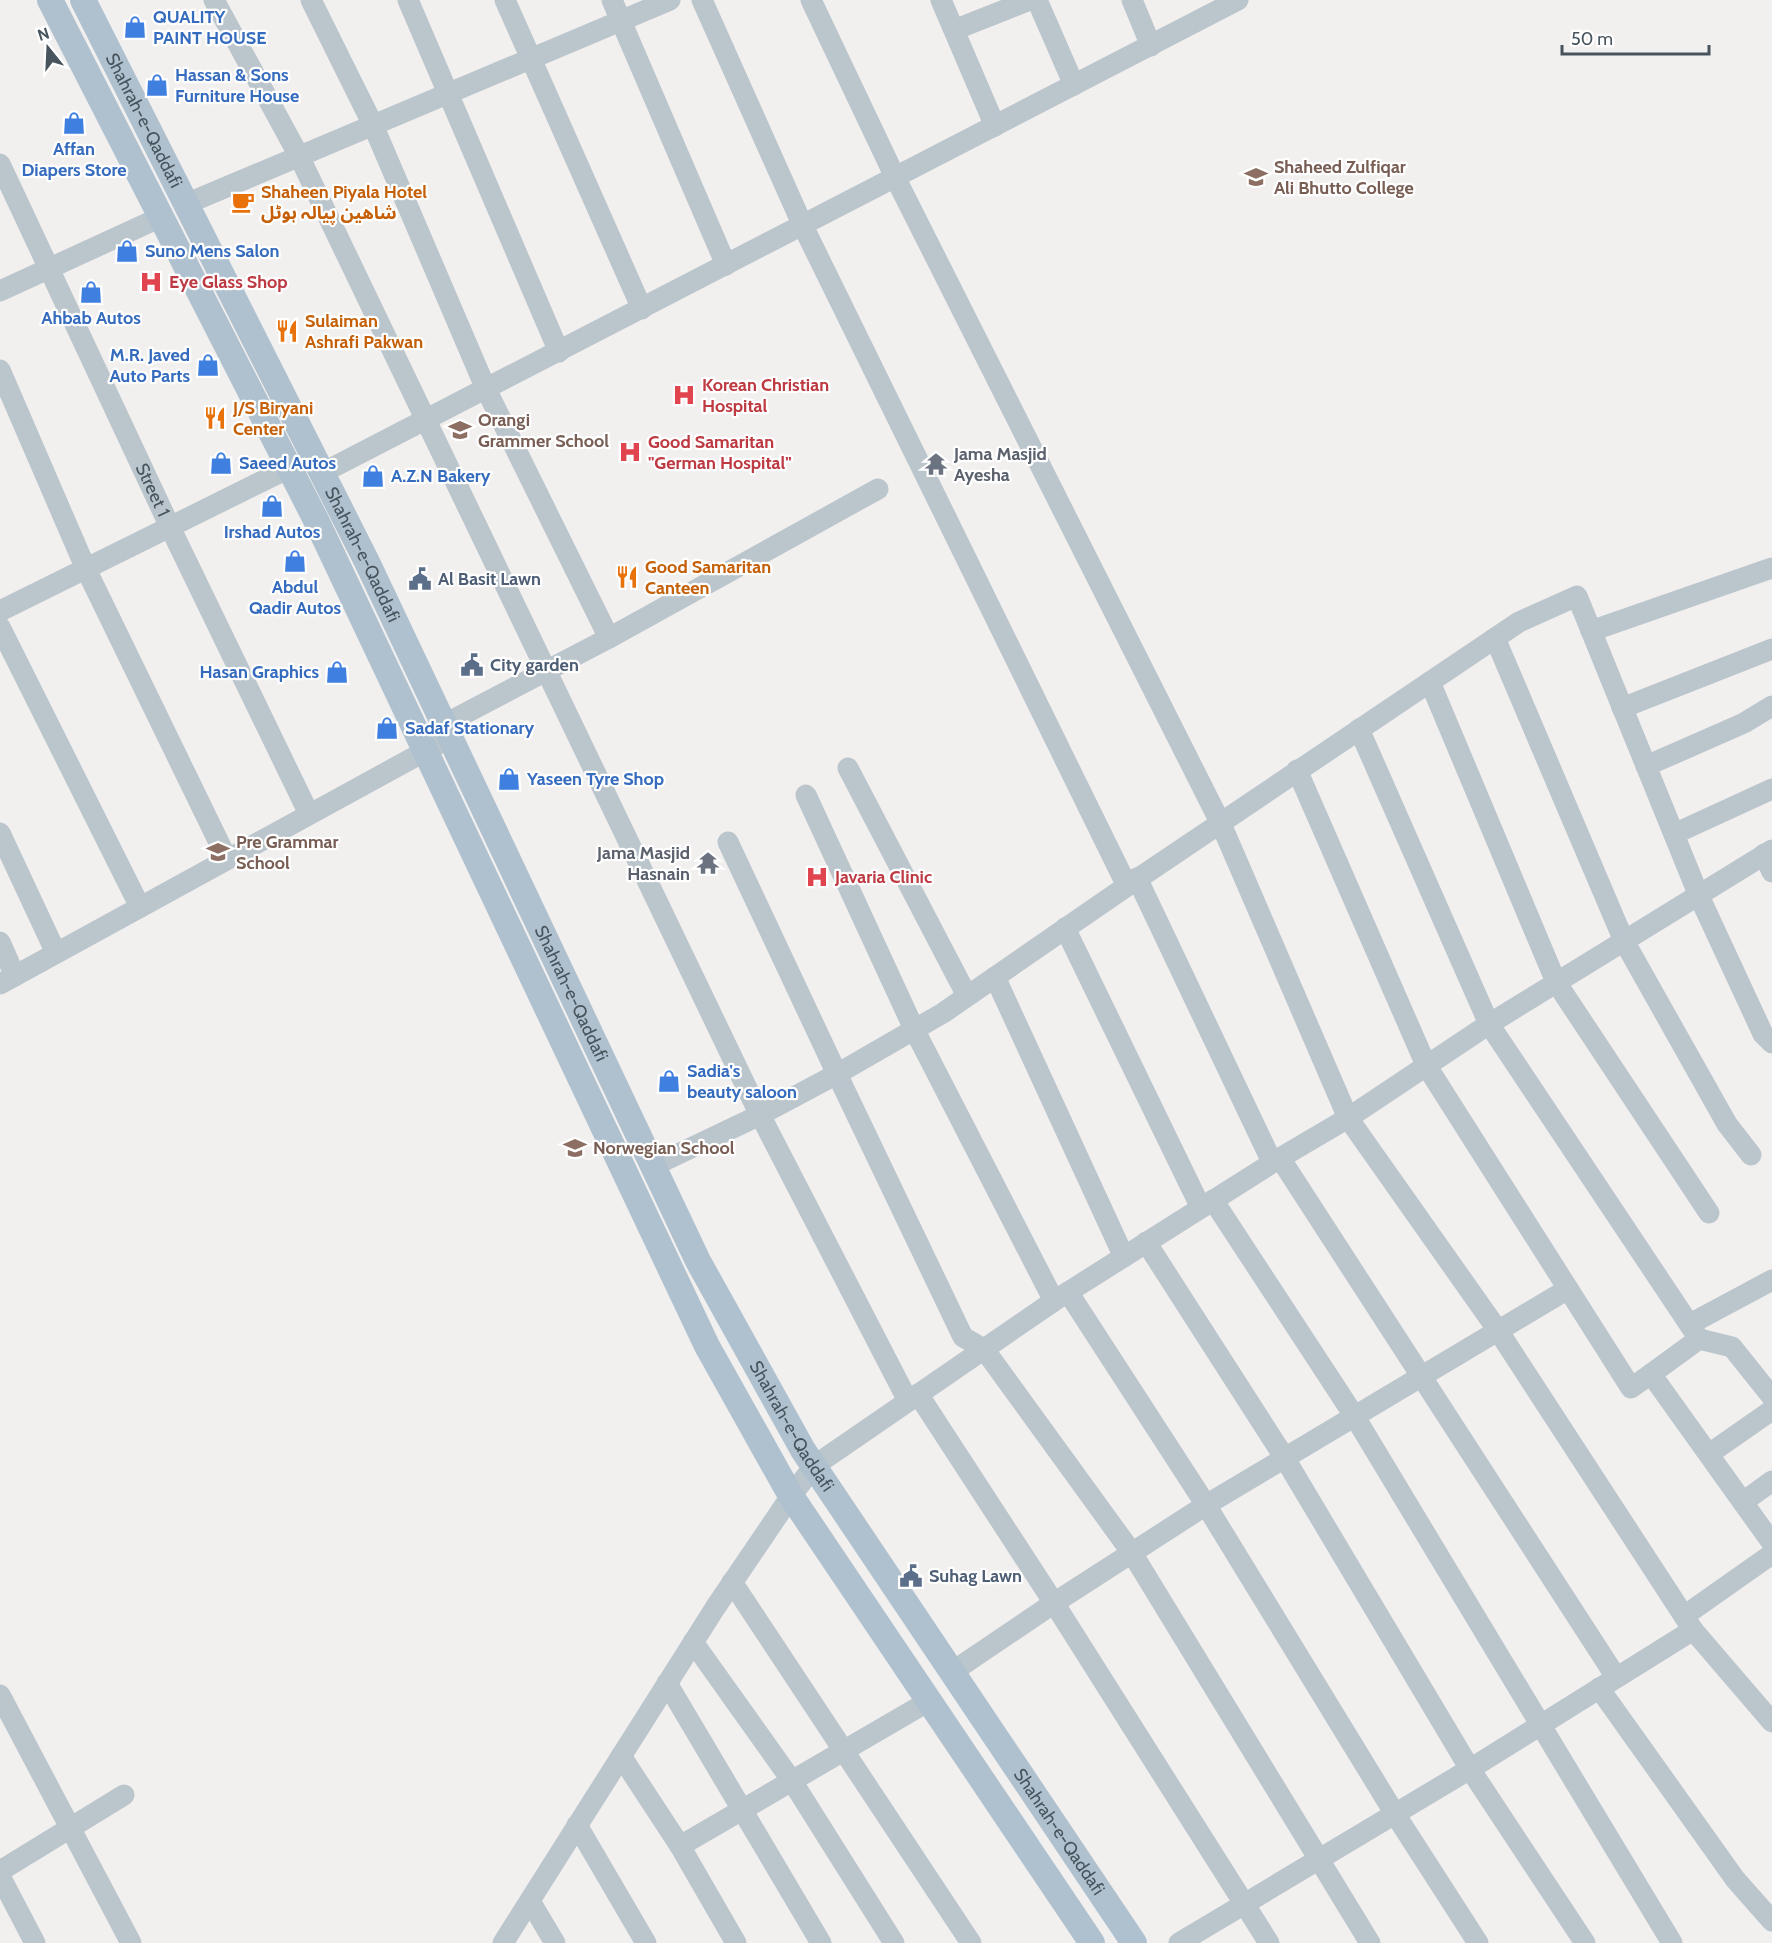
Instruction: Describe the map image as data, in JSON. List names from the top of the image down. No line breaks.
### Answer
{"streets":{"main road":["Shahrah-e-Qaddafi"],"street":["Street 1"]},"places":{"shop":["QUALITY PAINT HOUSE","Hassan & Sons Furniture House","Affan Diapers Store","Suno Mens Salon","Ahbab Autos","M.R. Javed Auto Parts","Saeed Autos","A.Z.N Bakery","Irshad Autos","Abdul Qadir Autos","Hasan Graphics","Sadaf Stationary","Yaseen Tyre Shop","Sadia's beauty saloon"],"school or university":["Shaheed Zulfiqar Ali Bhutto College","Orangi Grammer School","Pre Grammar School","Norwegian School"],"cafe":["Shaheen Piyala Hotel شاھین پیالہ ہوٹل"],"hospital":["Eye Glass Shop","Korean Christian Hospital","Good Samaritan \"German Hospital\"","Javaria Clinic"],"restaurant":["Sulaiman Ashrafi Pakwan","J/S Biryani Center","Good Samaritan Canteen"],"temple":["Jama Masjid Ayesha","Jama Masjid Hasnain"],"public building":["Al Basit Lawn","City garden","Suhag Lawn"]},"scale_bar":"50 m","north":"top"}
